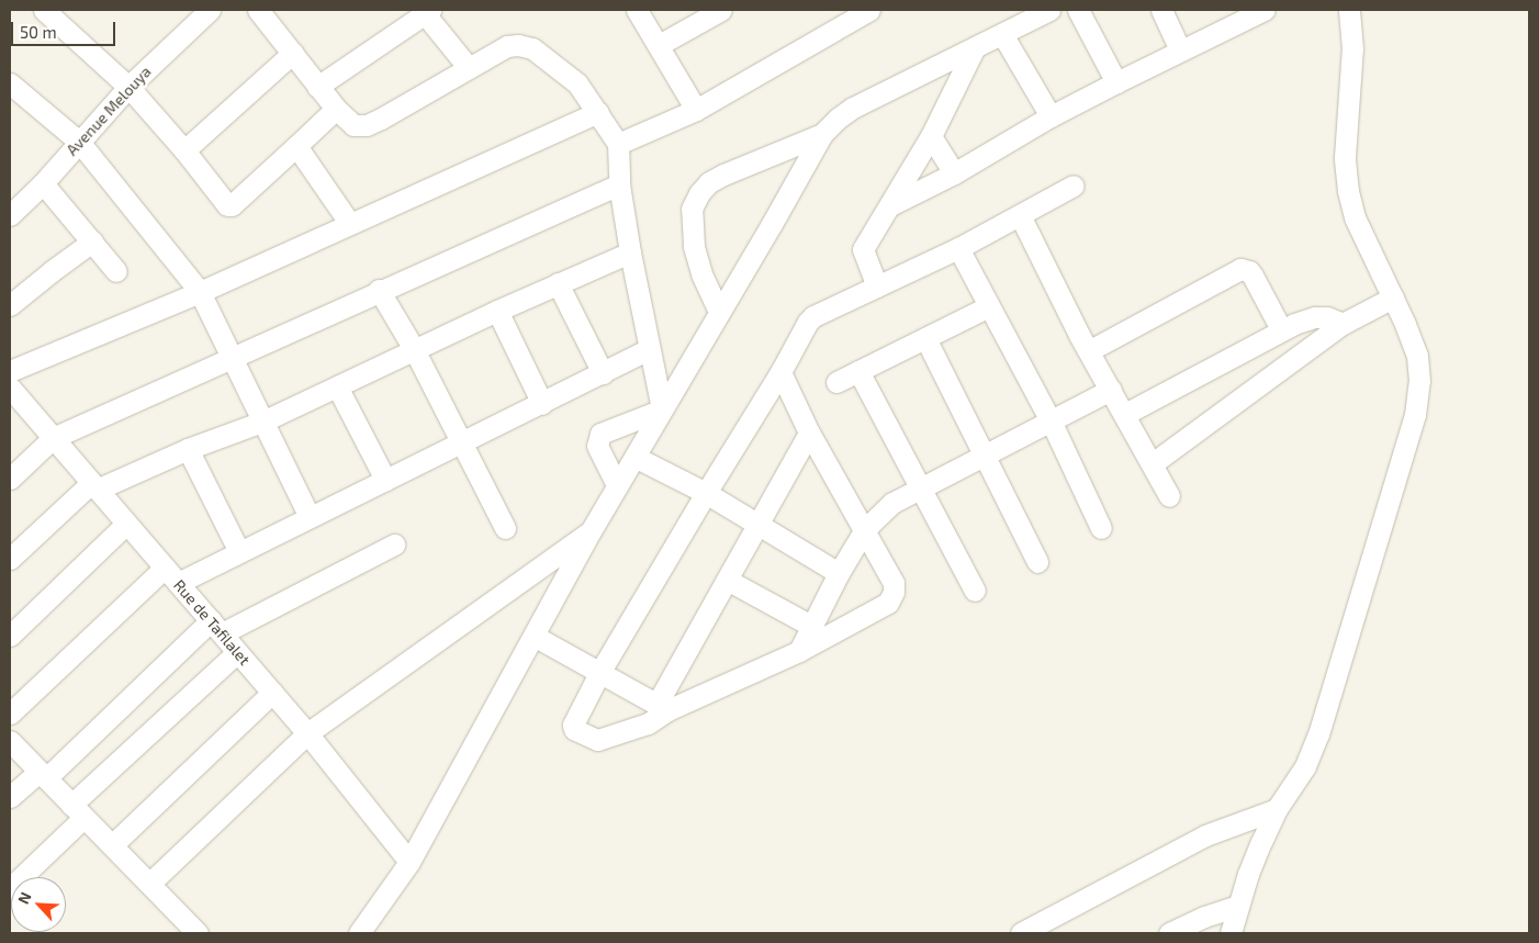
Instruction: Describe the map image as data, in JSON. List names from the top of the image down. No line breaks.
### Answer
{"streets":{"street":["Avenue Melouya","Rue de Tafilalet"]},"scale_bar":"50 m","north":"top left"}
